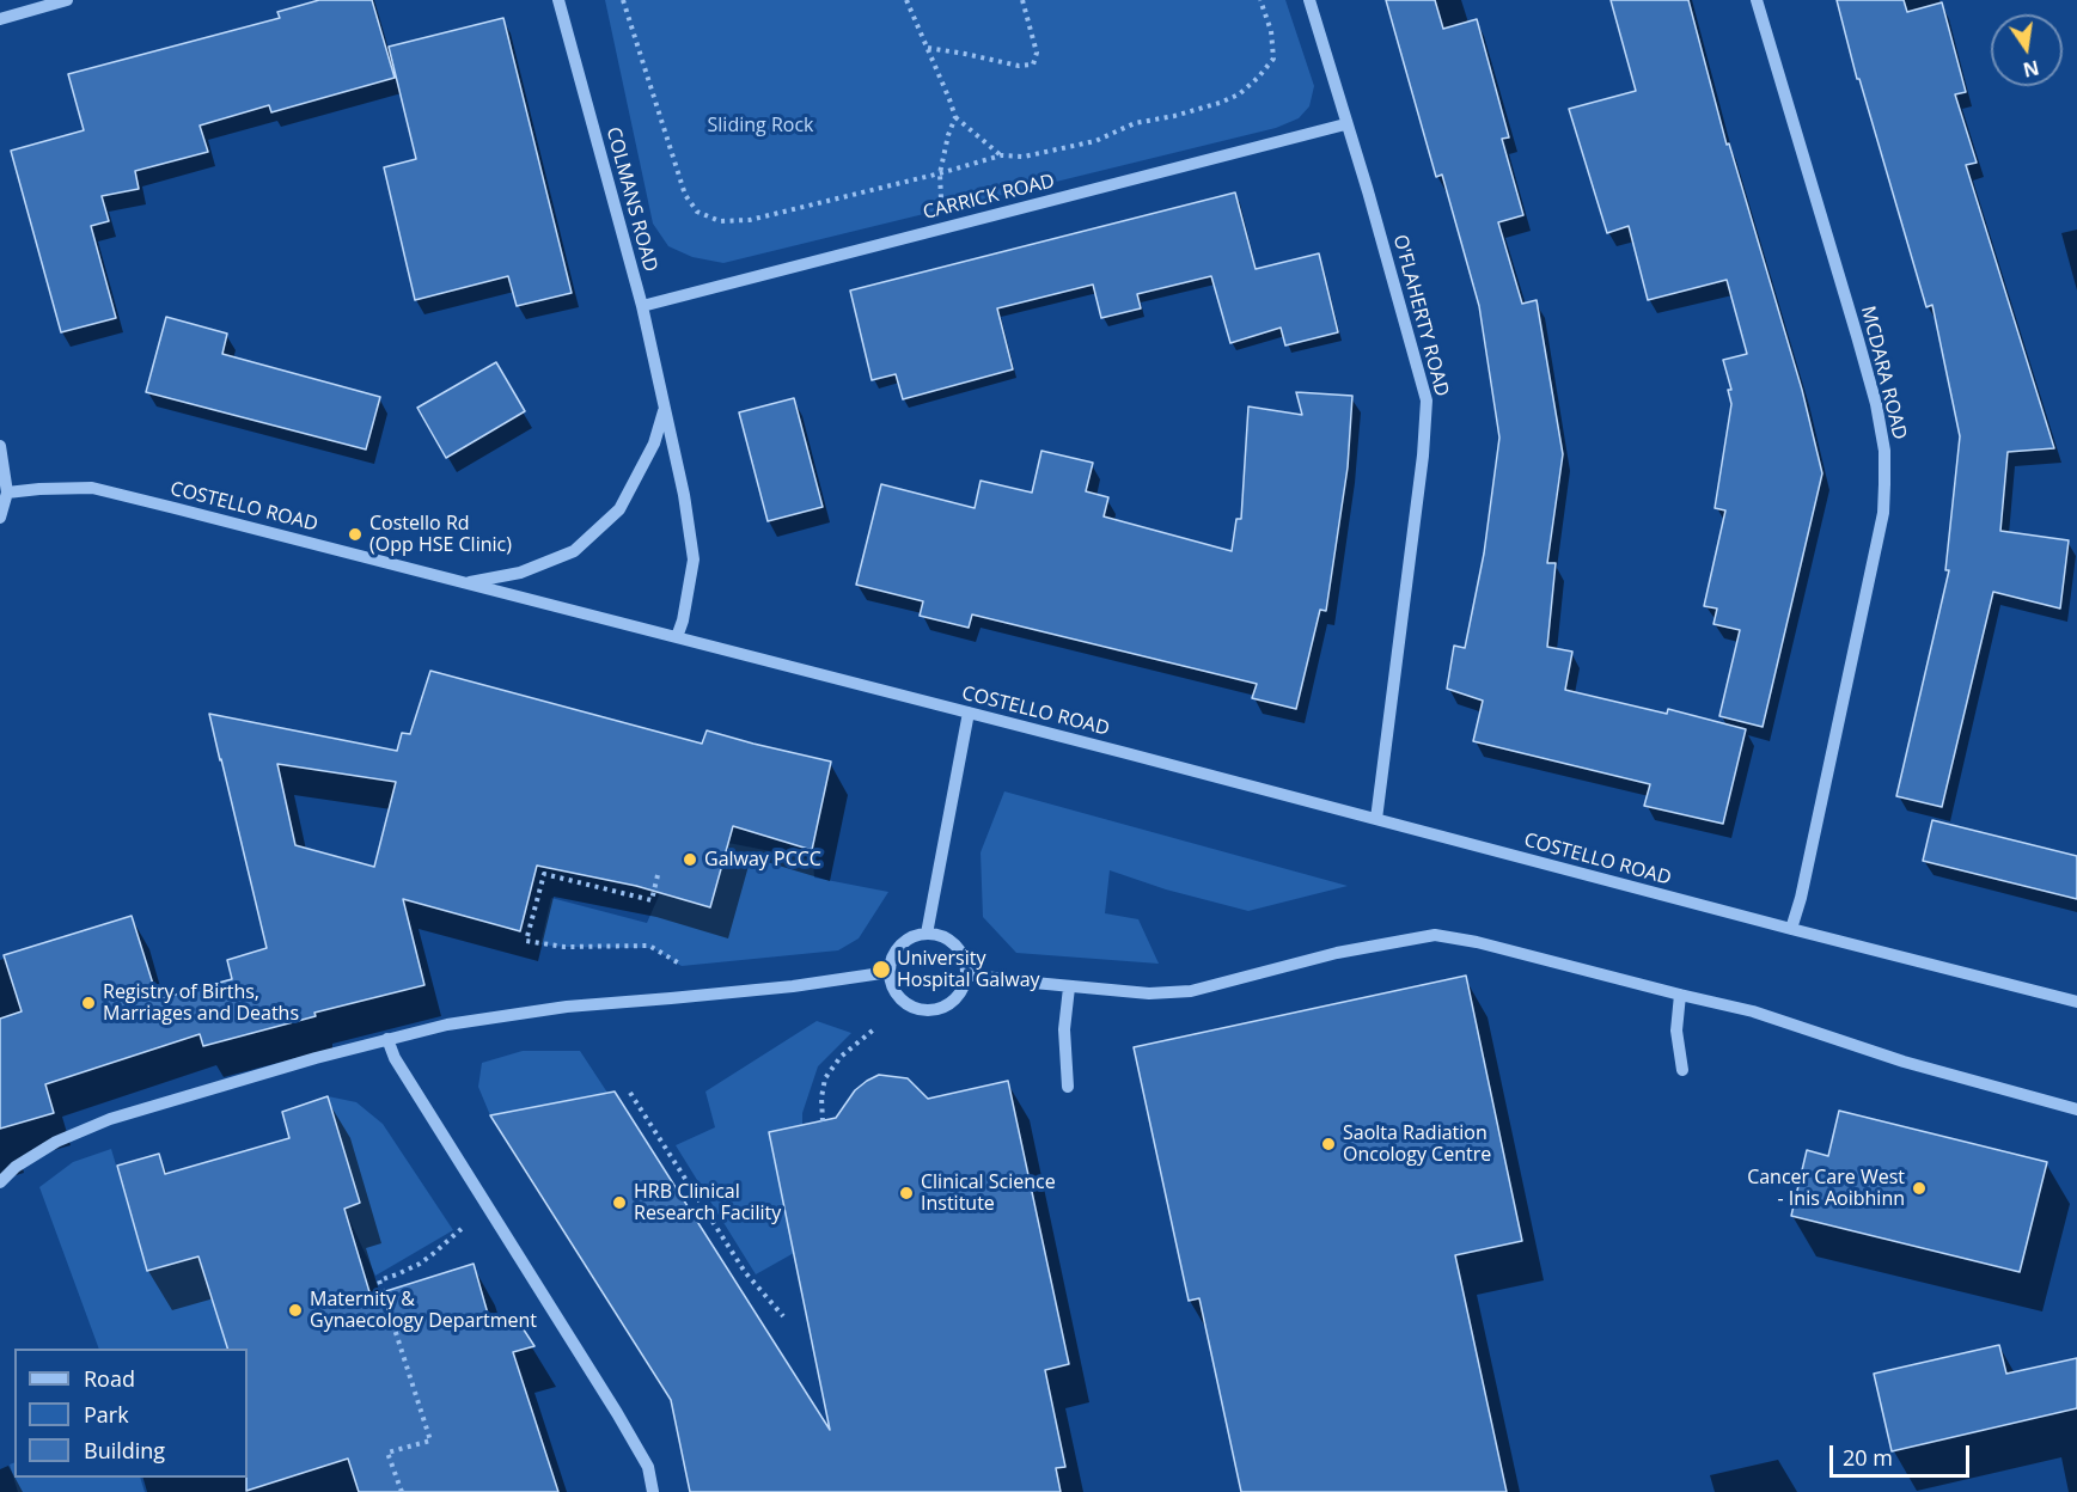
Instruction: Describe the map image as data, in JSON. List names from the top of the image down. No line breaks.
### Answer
{"streets":{"street":["CARRICK ROAD","COLMANS ROAD","O'FLAHERTY ROAD","MCDARA ROAD","COSTELLO ROAD"]},"crossings":[["CARRICK ROAD","COLMANS ROAD"],["CARRICK ROAD","O'FLAHERTY ROAD"],["COLMANS ROAD","COSTELLO ROAD"],["O'FLAHERTY ROAD","COSTELLO ROAD"],["MCDARA ROAD","COSTELLO ROAD"]],"parks":["Sliding Rock"],"places":["Costello Rd (Opp HSE Clinic)","Galway PCCC","University Hospital Galway","Registry of Births, Marriages and Deaths","Saolta Radiation Oncology Centre","Cancer Care West - Inis Aoibhinn","Clinical Science Institute","HRB Clinical Research Facility","Maternity & Gynaecology Department"],"legend":["Road","Park","Building"],"scale_bar":"20 m","north":"bottom"}
